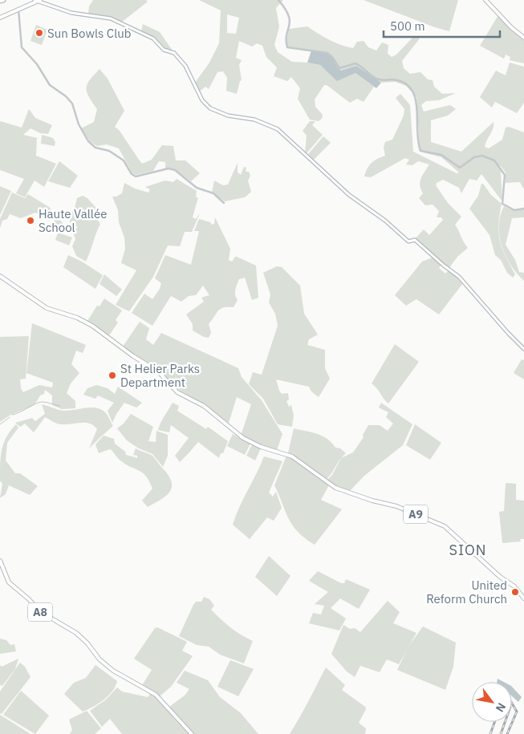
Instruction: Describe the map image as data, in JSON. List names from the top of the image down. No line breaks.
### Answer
{"streets":{"main road":["A9","A8"]},"districts":["SION"],"places":["Sun Bowls Club","Haute Vallée School","St Helier Parks Department","United Reform Church"],"scale_bar":"500 m","north":"bottom right"}
